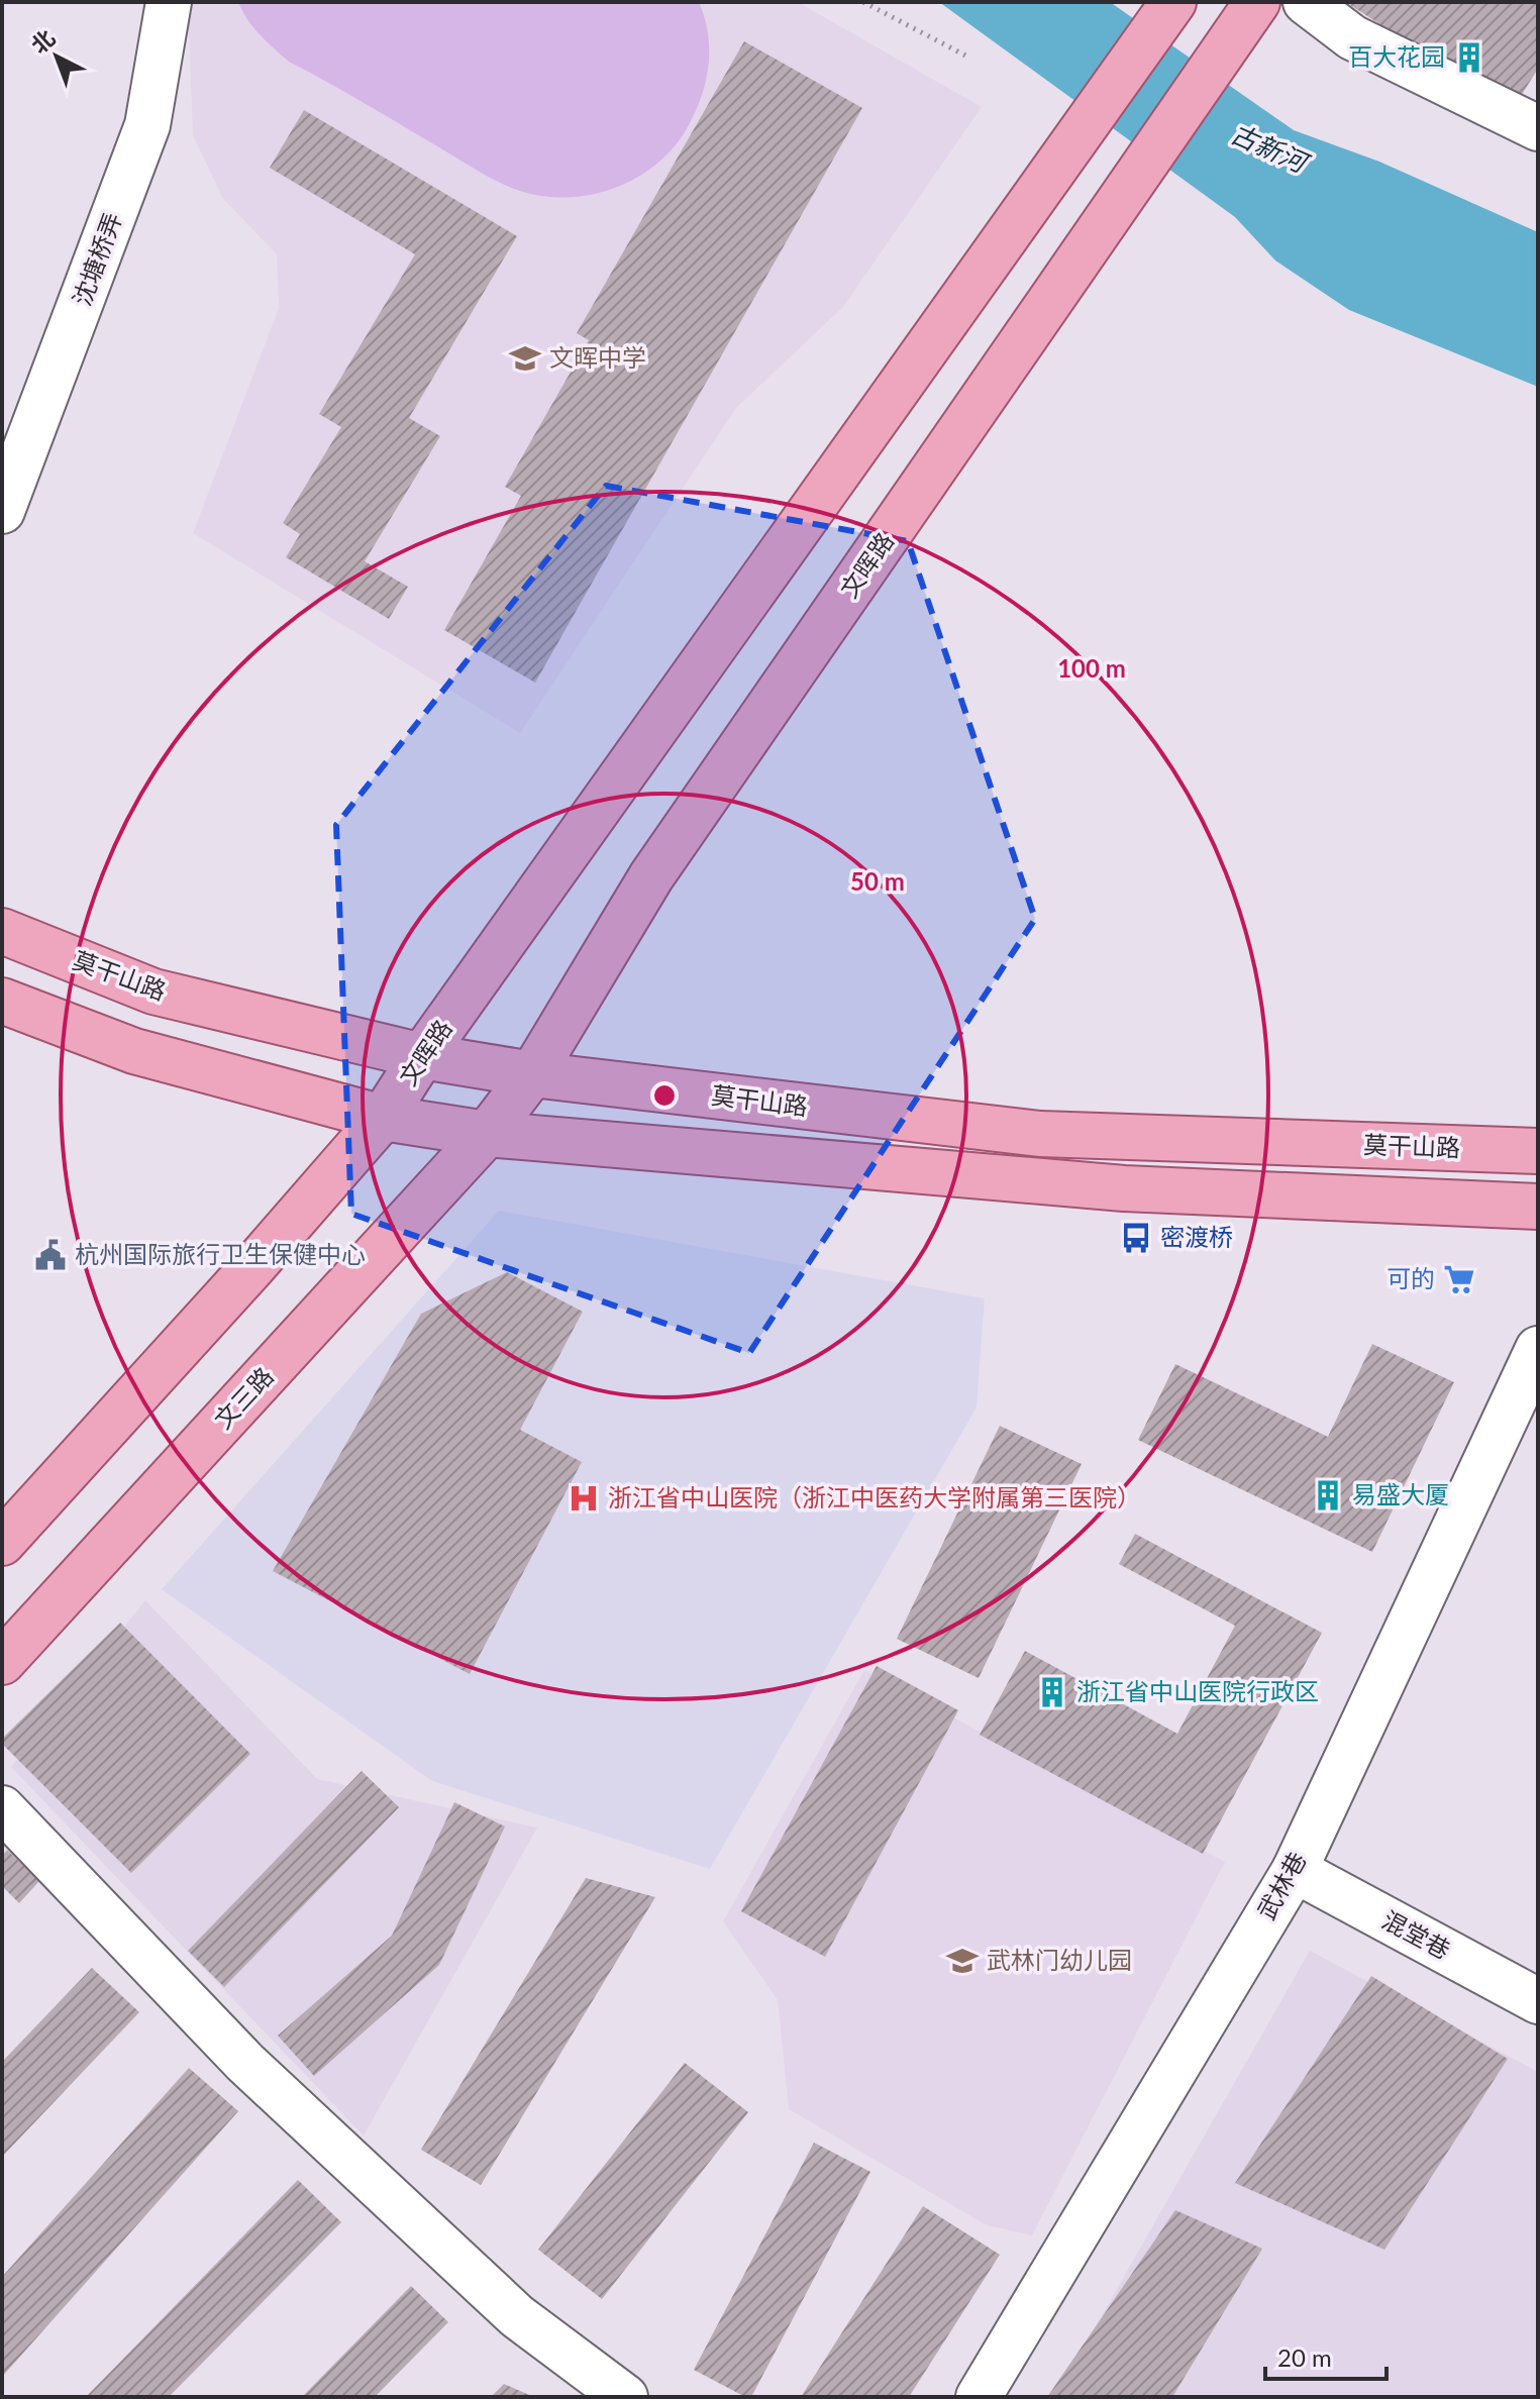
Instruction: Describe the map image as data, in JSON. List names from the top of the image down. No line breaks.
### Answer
{"streets":{"main road":["文晖路","莫干山路","文三路"],"street":["沈塘桥弄","武林巷","混堂巷"]},"crossings":[["文晖路","莫干山路"],["文晖路","文三路"],["武林巷","混堂巷"]],"water":["古新河"],"places":{"building":["百大花园","易盛大厦","浙江省中山医院行政区"],"school or university":["文晖中学","武林门幼儿园"],"bus stop":["密渡桥"],"public building":["杭州国际旅行卫生保健中心"],"supermarket":["可的"],"hospital":["浙江省中山医院（浙江中医药大学附属第三医院）"]},"scale_bar":"20 m","north":"top left","rings":["100 m","50 m"]}
